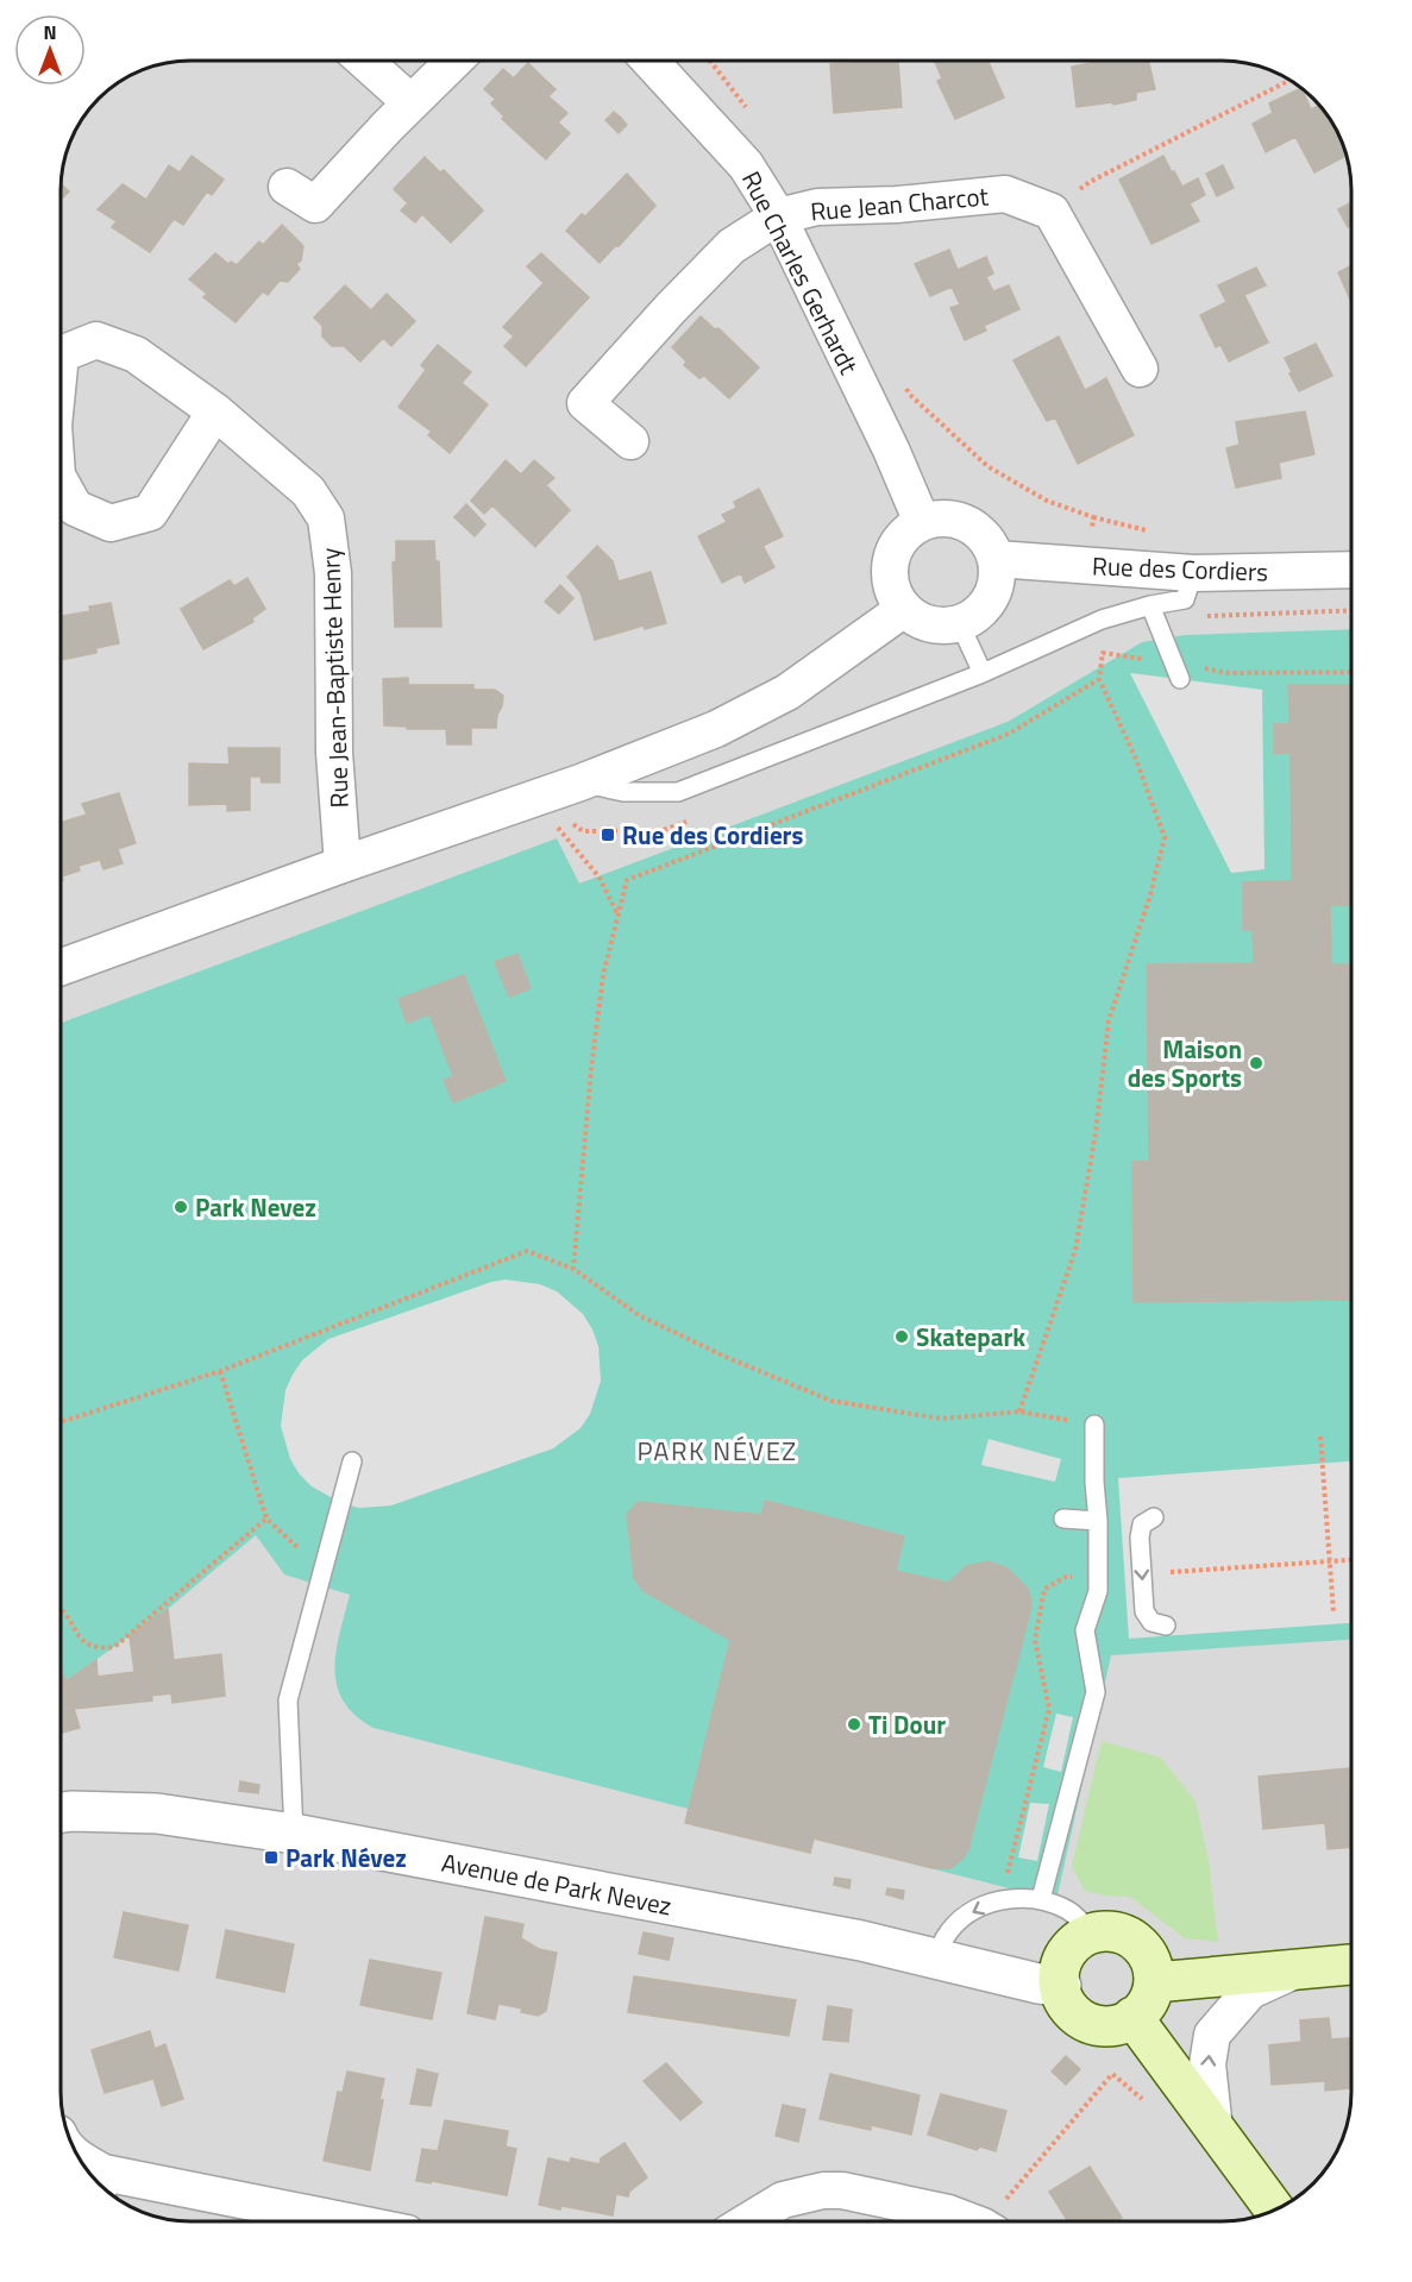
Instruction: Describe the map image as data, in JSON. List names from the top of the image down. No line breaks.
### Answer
{"streets":{"street":["Rue Jean Charcot","Rue Charles Gerhardt","Rue des Cordiers","Rue Jean-Baptiste Henry","Avenue de Park Nevez"]},"crossings":[["Rue Jean Charcot","Rue Charles Gerhardt"],["Rue Charles Gerhardt","Rue des Cordiers"]],"districts":["PARK NÉVEZ"],"places":{"transit":["Rue des Cordiers","Park Névez"],"other":["Maison des Sports","Park Nevez","Skatepark","Ti Dour"]},"north":"top"}
